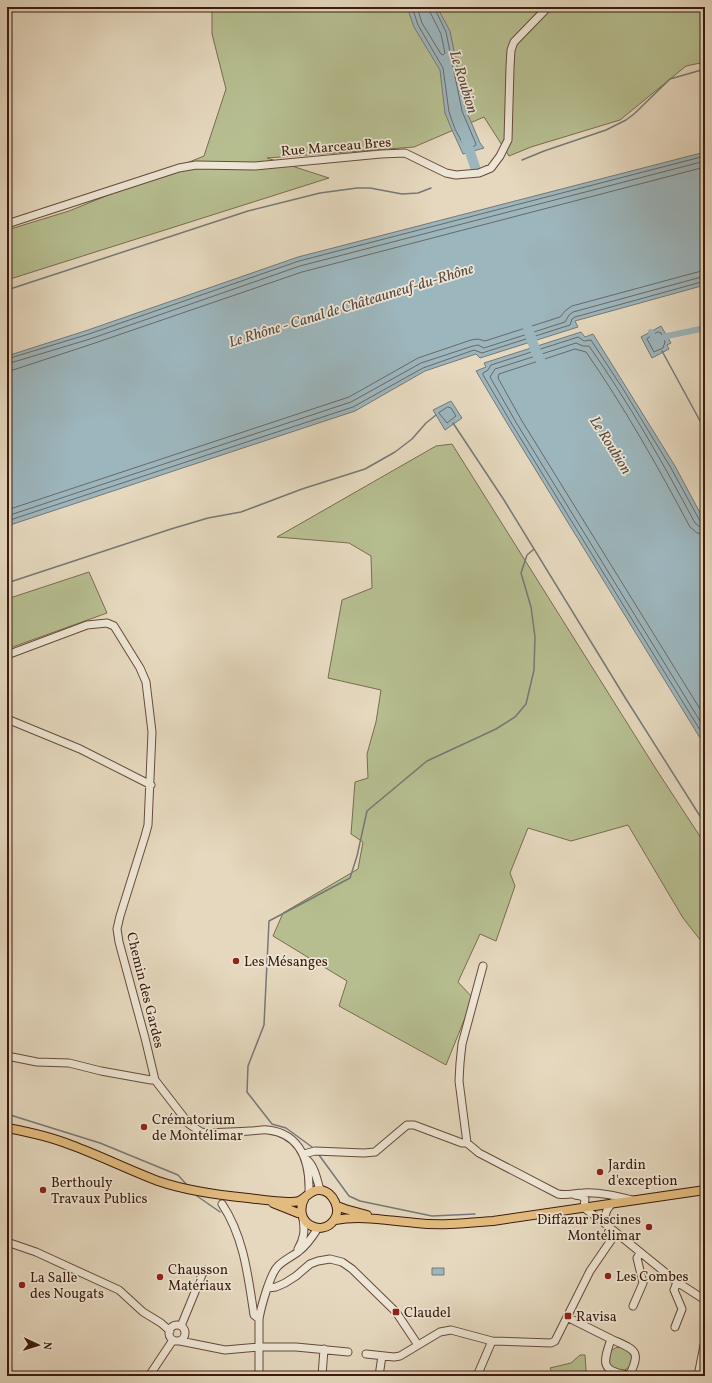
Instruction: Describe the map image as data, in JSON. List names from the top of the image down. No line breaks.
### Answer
{"streets":{"street":["Rue Marceau Bres","Chemin des Gardes"]},"water":["Le Roubion","Le Rhône - Canal de Châteauneuf-du-Rhône"],"places":{"other":["Les Mésanges","Crématorium de Montélimar","Jardin d'exception","Berthouly Travaux Publics","Diffazur Piscines Montélimar","Les Combes","Chausson Matériaux","La Salle des Nougats"],"transit":["Claudel","Ravisa"]},"north":"right"}
